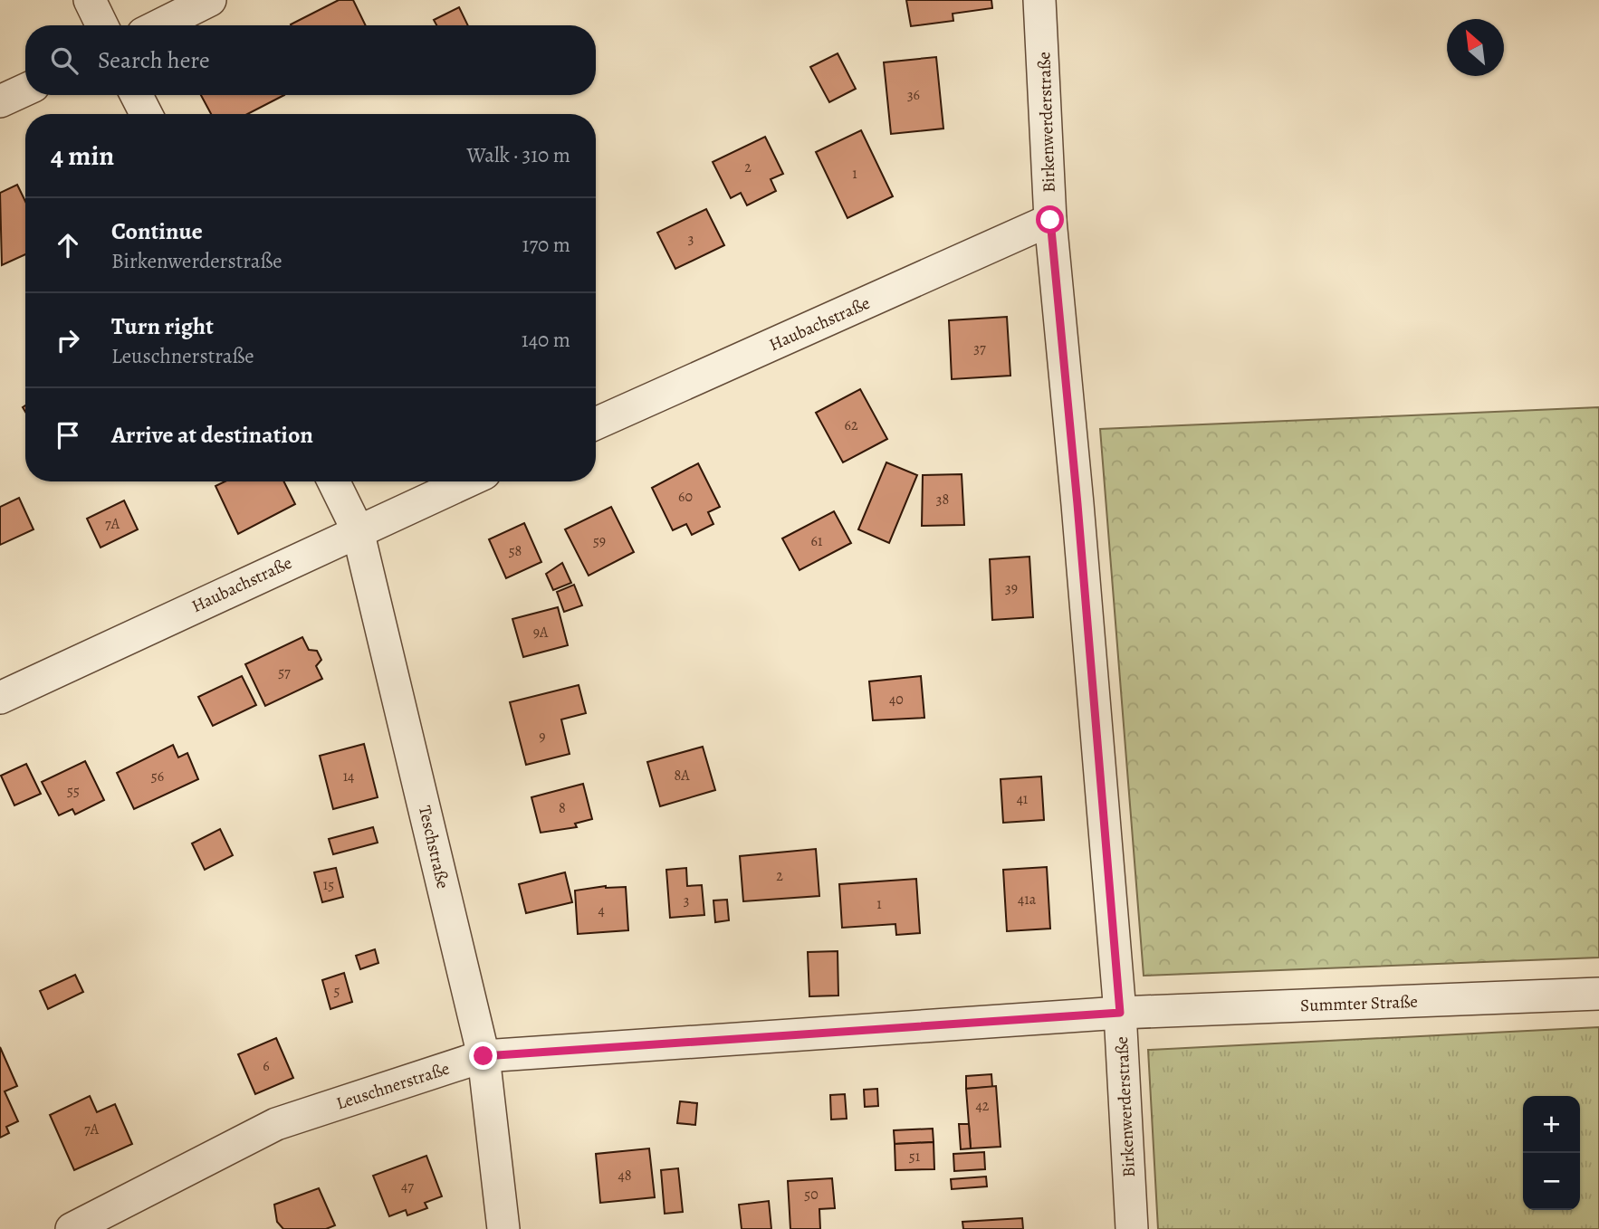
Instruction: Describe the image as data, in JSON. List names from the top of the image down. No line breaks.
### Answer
{"streets":{"street":["Birkenwerderstraße","Haubachstraße","Teschstraße","Summter Straße","Leuschnerstraße"]},"crossings":[["Birkenwerderstraße","Haubachstraße"],["Birkenwerderstraße","Summter Straße"],["Birkenwerderstraße","Leuschnerstraße"],["Haubachstraße","Teschstraße"],["Teschstraße","Leuschnerstraße"],["Summter Straße","Leuschnerstraße"]],"house_numbers":["36","2","1","3","37","62","60","38","7A","59","61","58","39","9A","57","40","9","8A","56","14","55","41","8","2","15","41a","3","1","4","5","6","42","7A","51","48","47","50"],"north":"top left","page":{"search":"Search here","heading":["4 min","Walk · 310 m"],"list":[["Continue","Birkenwerderstraße","170 m"],["Turn right","Leuschnerstraße","140 m"],"Arrive at destination"],"map_buttons":["+","−"]}}
